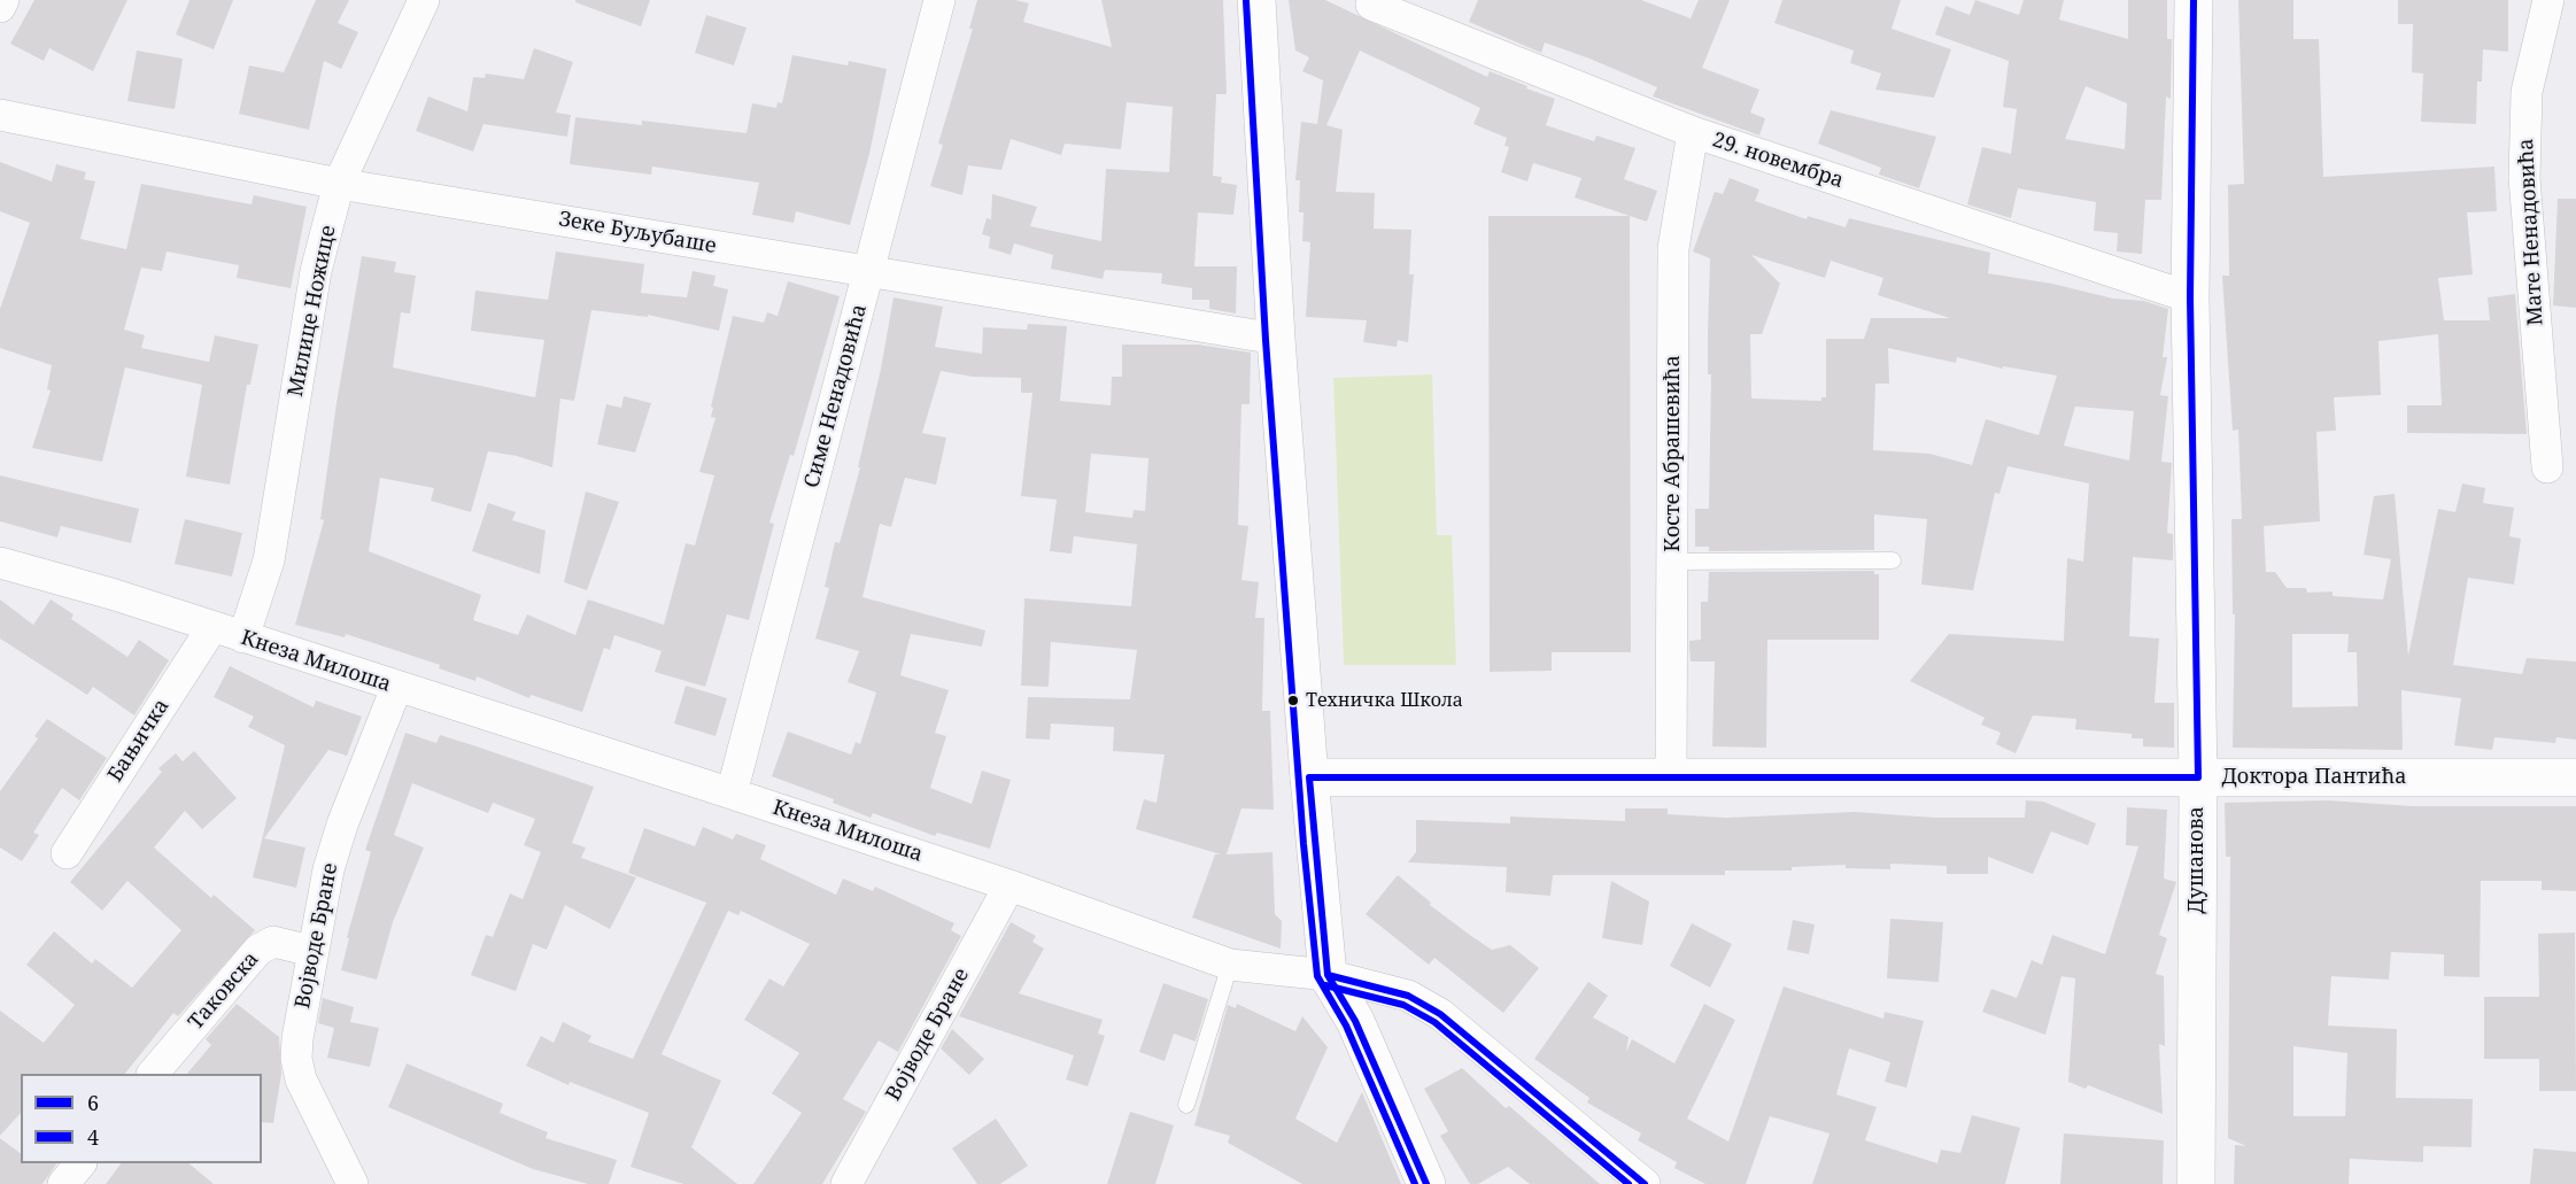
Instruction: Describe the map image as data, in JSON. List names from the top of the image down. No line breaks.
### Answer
{"streets":{"main road":["Доктора Пантића","Душанова"],"street":["29. новембра","Мате Ненадовића","Зеке Буљубаше","Милице Ножице","Симе Ненадовића","Косте Абрашевића","Кнеза Милоша","Бањичка","Војводе Бране","Таковска"]},"crossings":[["29. новембра","Косте Абрашевића"],["29. новембра","Душанова"],["Зеке Буљубаше","Милице Ножице"],["Зеке Буљубаше","Симе Ненадовића"],["Милице Ножице","Кнеза Милоша"],["Симе Ненадовића","Кнеза Милоша"],["Косте Абрашевића","Доктора Пантића"],["Кнеза Милоша","Бањичка"],["Кнеза Милоша","Војводе Бране"],["Доктора Пантића","Душанова"],["Војводе Бране","Таковска"]],"places":["Техничка Школа"],"lines":["transit line 6","transit line 4"],"legend":["6","4"]}
